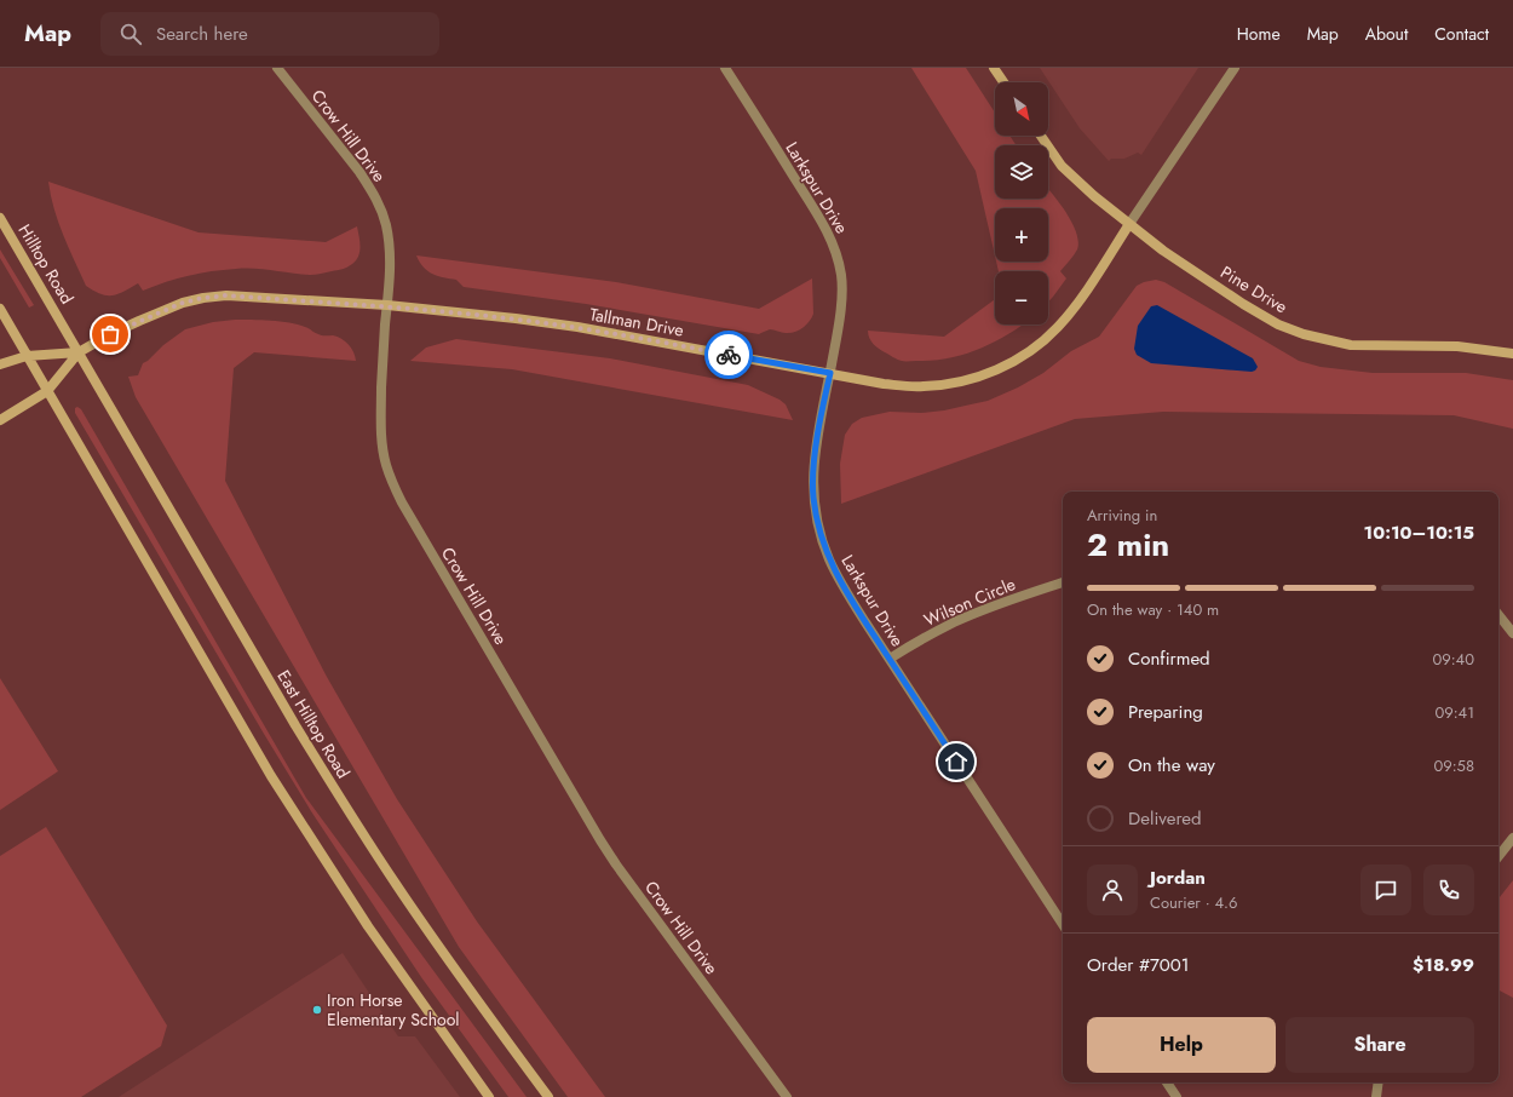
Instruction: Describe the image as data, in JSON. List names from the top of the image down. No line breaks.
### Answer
{"streets":{"main road":["Hilltop Road","Pine Drive","Tallman Drive","East Hilltop Road"],"street":["Crow Hill Drive","Larkspur Drive","Wilson Circle"]},"crossings":[["Crow Hill Drive","Tallman Drive"],["Larkspur Drive","Tallman Drive"],["Larkspur Drive","Wilson Circle"],["Hilltop Road","Tallman Drive"],["Hilltop Road","East Hilltop Road"],["Pine Drive","Tallman Drive"],["Tallman Drive","East Hilltop Road"]],"places":["Iron Horse Elementary School"],"north":"bottom right","page":{"header":"Map","search":"Search here","nav":["Home","Map","About","Contact"],"map_buttons":["+","−"],"heading":["2 min","Arriving in","10:10–10:15"],"panel":["Jordan","Courier · 4.6","Order #7001","$18.99"],"bar":"On the way · 140 m","list":[["Confirmed","09:40"],["Preparing","09:41"],["On the way","09:58"],"Delivered"],"buttons":["Help","Share"]}}
